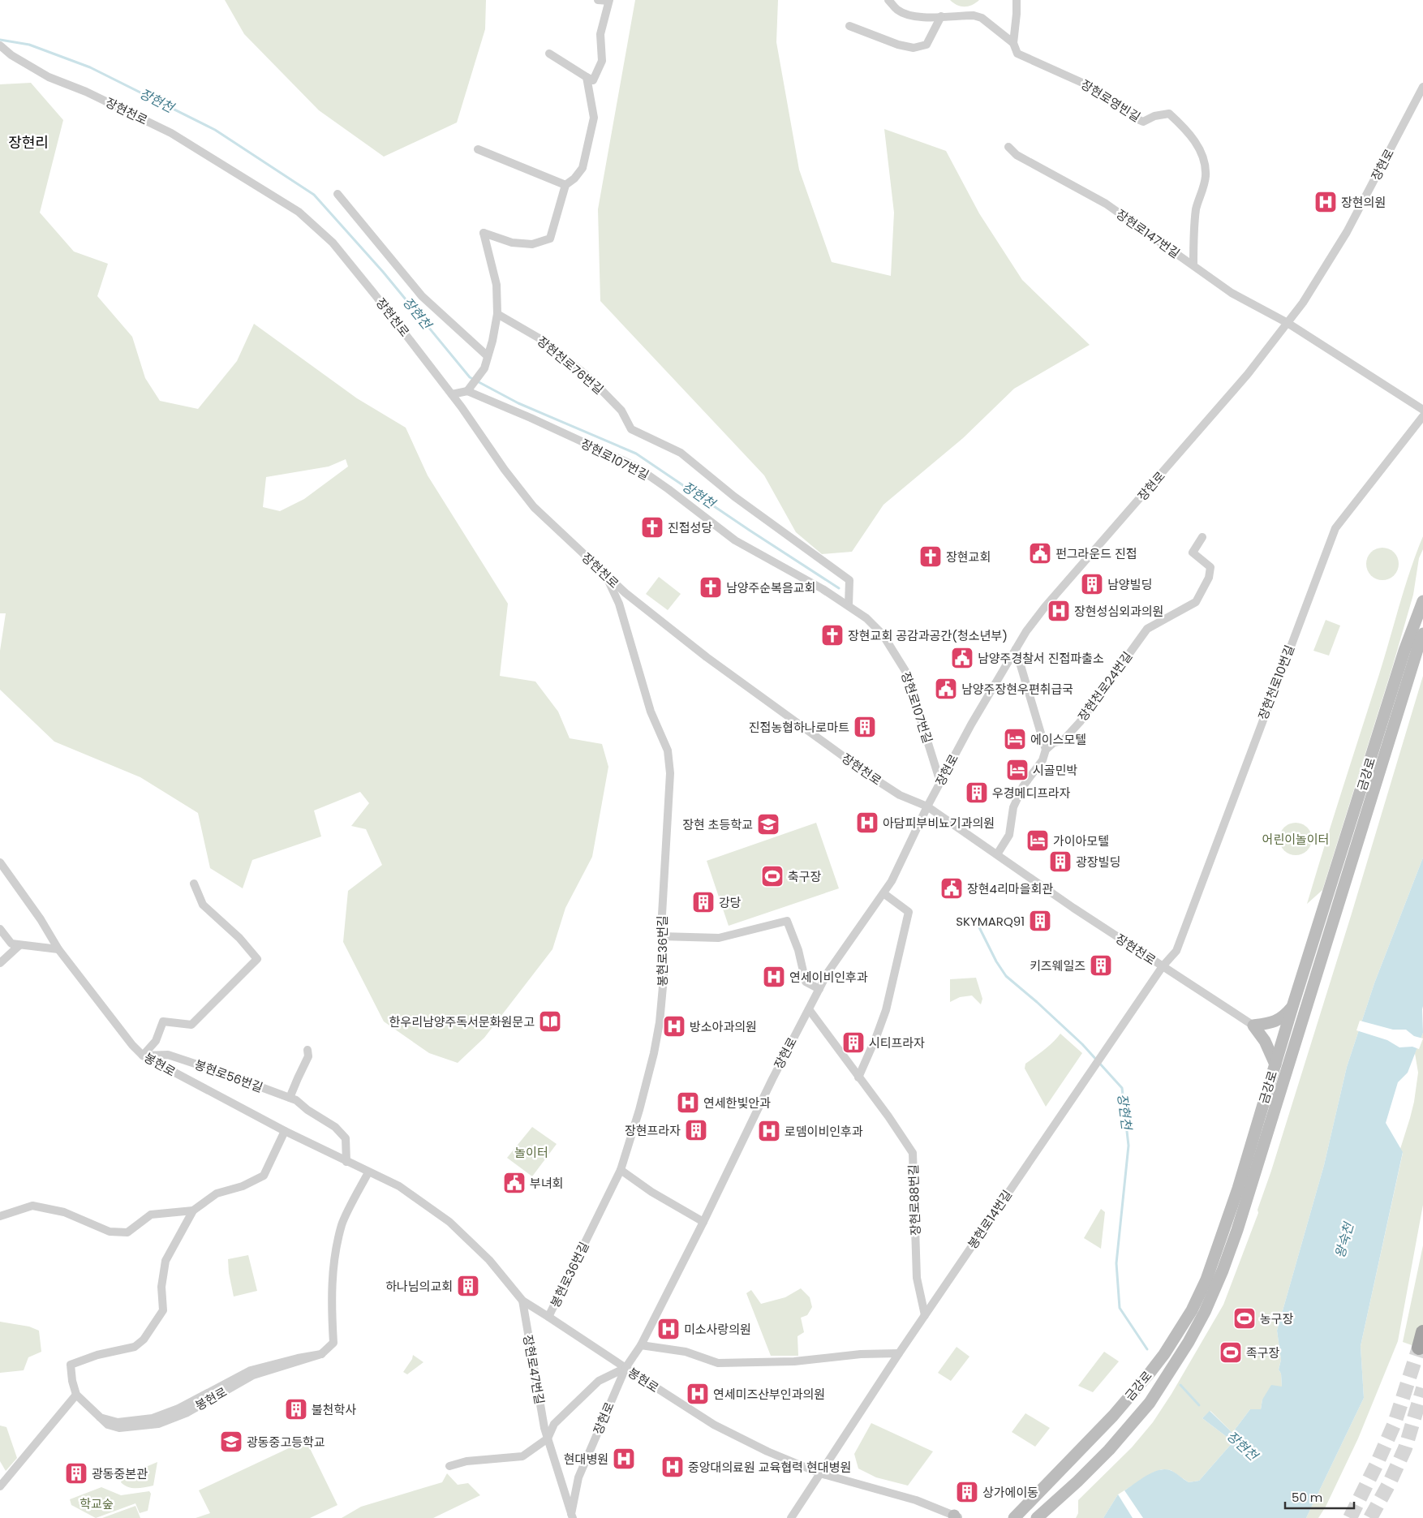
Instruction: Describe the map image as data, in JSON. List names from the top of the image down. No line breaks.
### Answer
{"streets":{"main road":["금강로"],"street":["장현로영빈길","장현천로","장현로","장현로147번길","장현천로76번길","장현로107번길","장현천로10번길","장현천로24번길","봉현로36번길","봉현로","봉현로56번길","장현로88번길","봉현로14번길","장현로47번길"]},"crossings":[["장현로영빈길","장현로147번길"],["장현천로","장현로"],["장현천로","장현천로10번길"],["장현천로","봉현로36번길"],["장현천로","봉현로14번길"],["장현로","장현로147번길"],["장현로","장현로107번길"],["장현로","봉현로"],["장현로","장현로88번길"],["장현로","장현로47번길"],["장현천로76번길","장현로107번길"],["장현천로10번길","봉현로14번길"],["봉현로36번길","봉현로"],["봉현로","봉현로56번길"],["봉현로","봉현로14번길"],["봉현로","장현로47번길"],["장현로88번길","봉현로14번길"]],"districts":["장현리"],"water":["장현천","왕숙천"],"parks":["어린이놀이터","놀이터","학교숲"],"places":{"hospital":["장현의원","장현성심외과의원","아담피부비뇨기과의원","연세이비인후과","방소아과의원","연세한빛안과","로뎀이비인후과","미소사랑의원","연세미즈산부인과의원","현대병원","중앙대의료원 교육협력 현대병원"],"church":["진접성당","장현교회","남양주순복음교회","장현교회 공감과공간(청소년부)"],"public building":["펀그라운드 진접","남양주경찰서 진접파출소","남양주장현우편취급국","장현4리마을회관","부녀회"],"building":["남양빌딩","진접농협하나로마트","우경메디프라자","광장빌딩","강당","SKYMARQ91","키즈웨일즈","시티프라자","장현프라자","하나님의교회","불천학사","광동중본관","상가에이동"],"hotel":["에이스모텔","시골민박","가이아모텔"],"school or university":["장현 초등학교","광동중고등학교"],"sports":["축구장","농구장","족구장"],"library":["한우리남양주독서문화원문고"]},"scale_bar":"50 m"}
